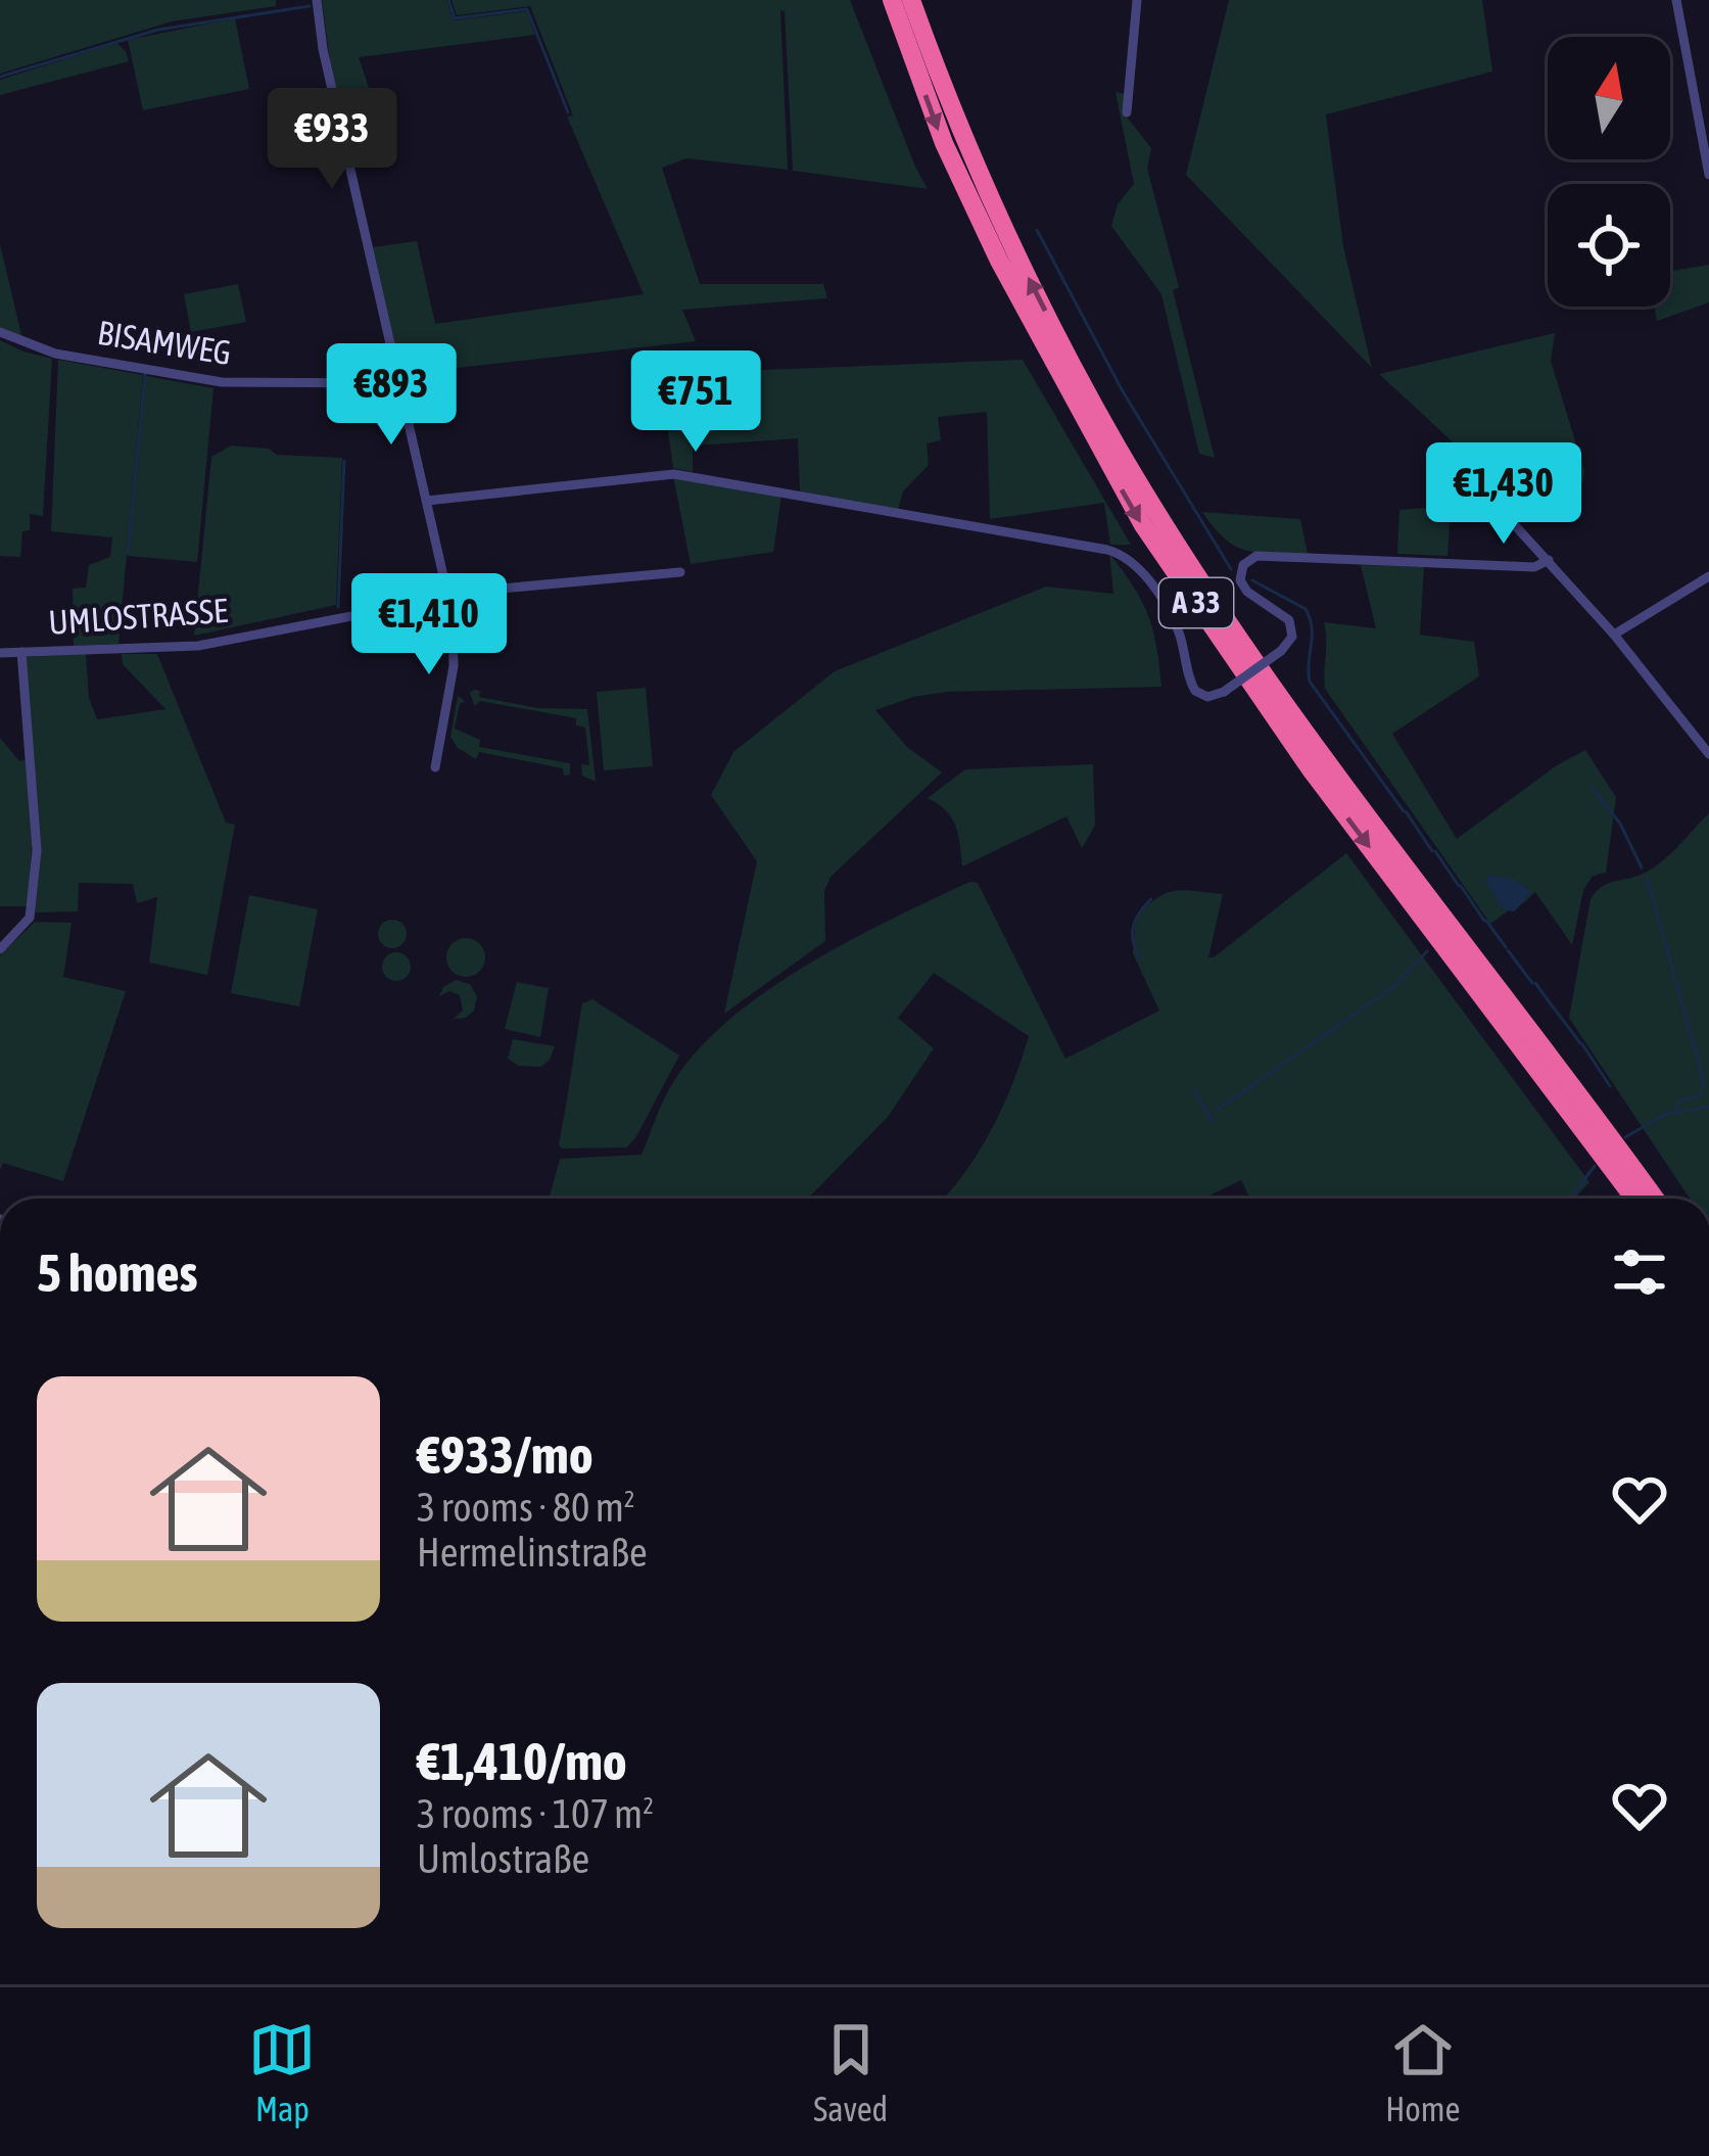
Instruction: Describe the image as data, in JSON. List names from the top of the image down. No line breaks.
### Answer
{"streets":{"highway":["A 33"],"street":["BISAMWEG","UMLOSTRASSE"]},"north":"top","page":{"price":["€933","€893","€751","€1,430","€1,410"],"heading":"5 homes","list":[{"name":"€933/mo","note":"3 rooms · 80 m² · Hermelinstraße"},{"name":"€1,410/mo","note":"3 rooms · 107 m² · Umlostraße"}],"tabs":["Map","Saved","Home"]}}
